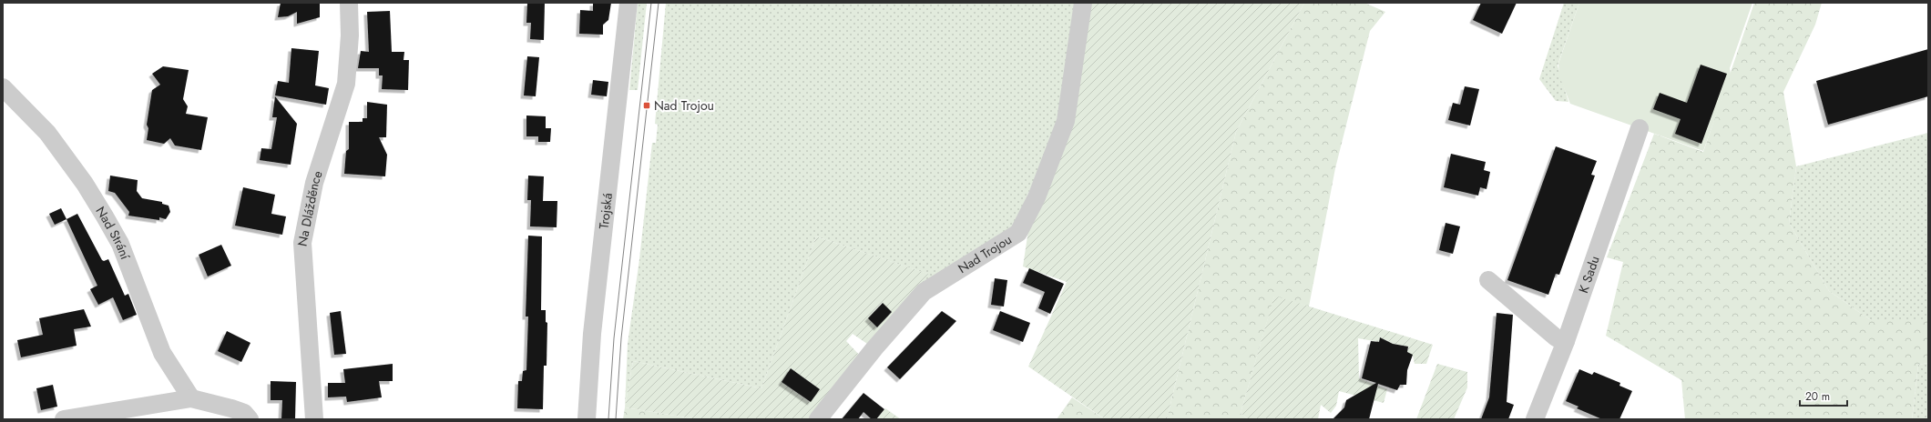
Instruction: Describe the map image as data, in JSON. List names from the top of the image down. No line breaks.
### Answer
{"streets":{"street":["Na Dlážděnce","Trojská","Nad Strání","Nad Trojou","K Sadu"]},"places":{"transit":["Nad Trojou"]},"scale_bar":"20 m"}
